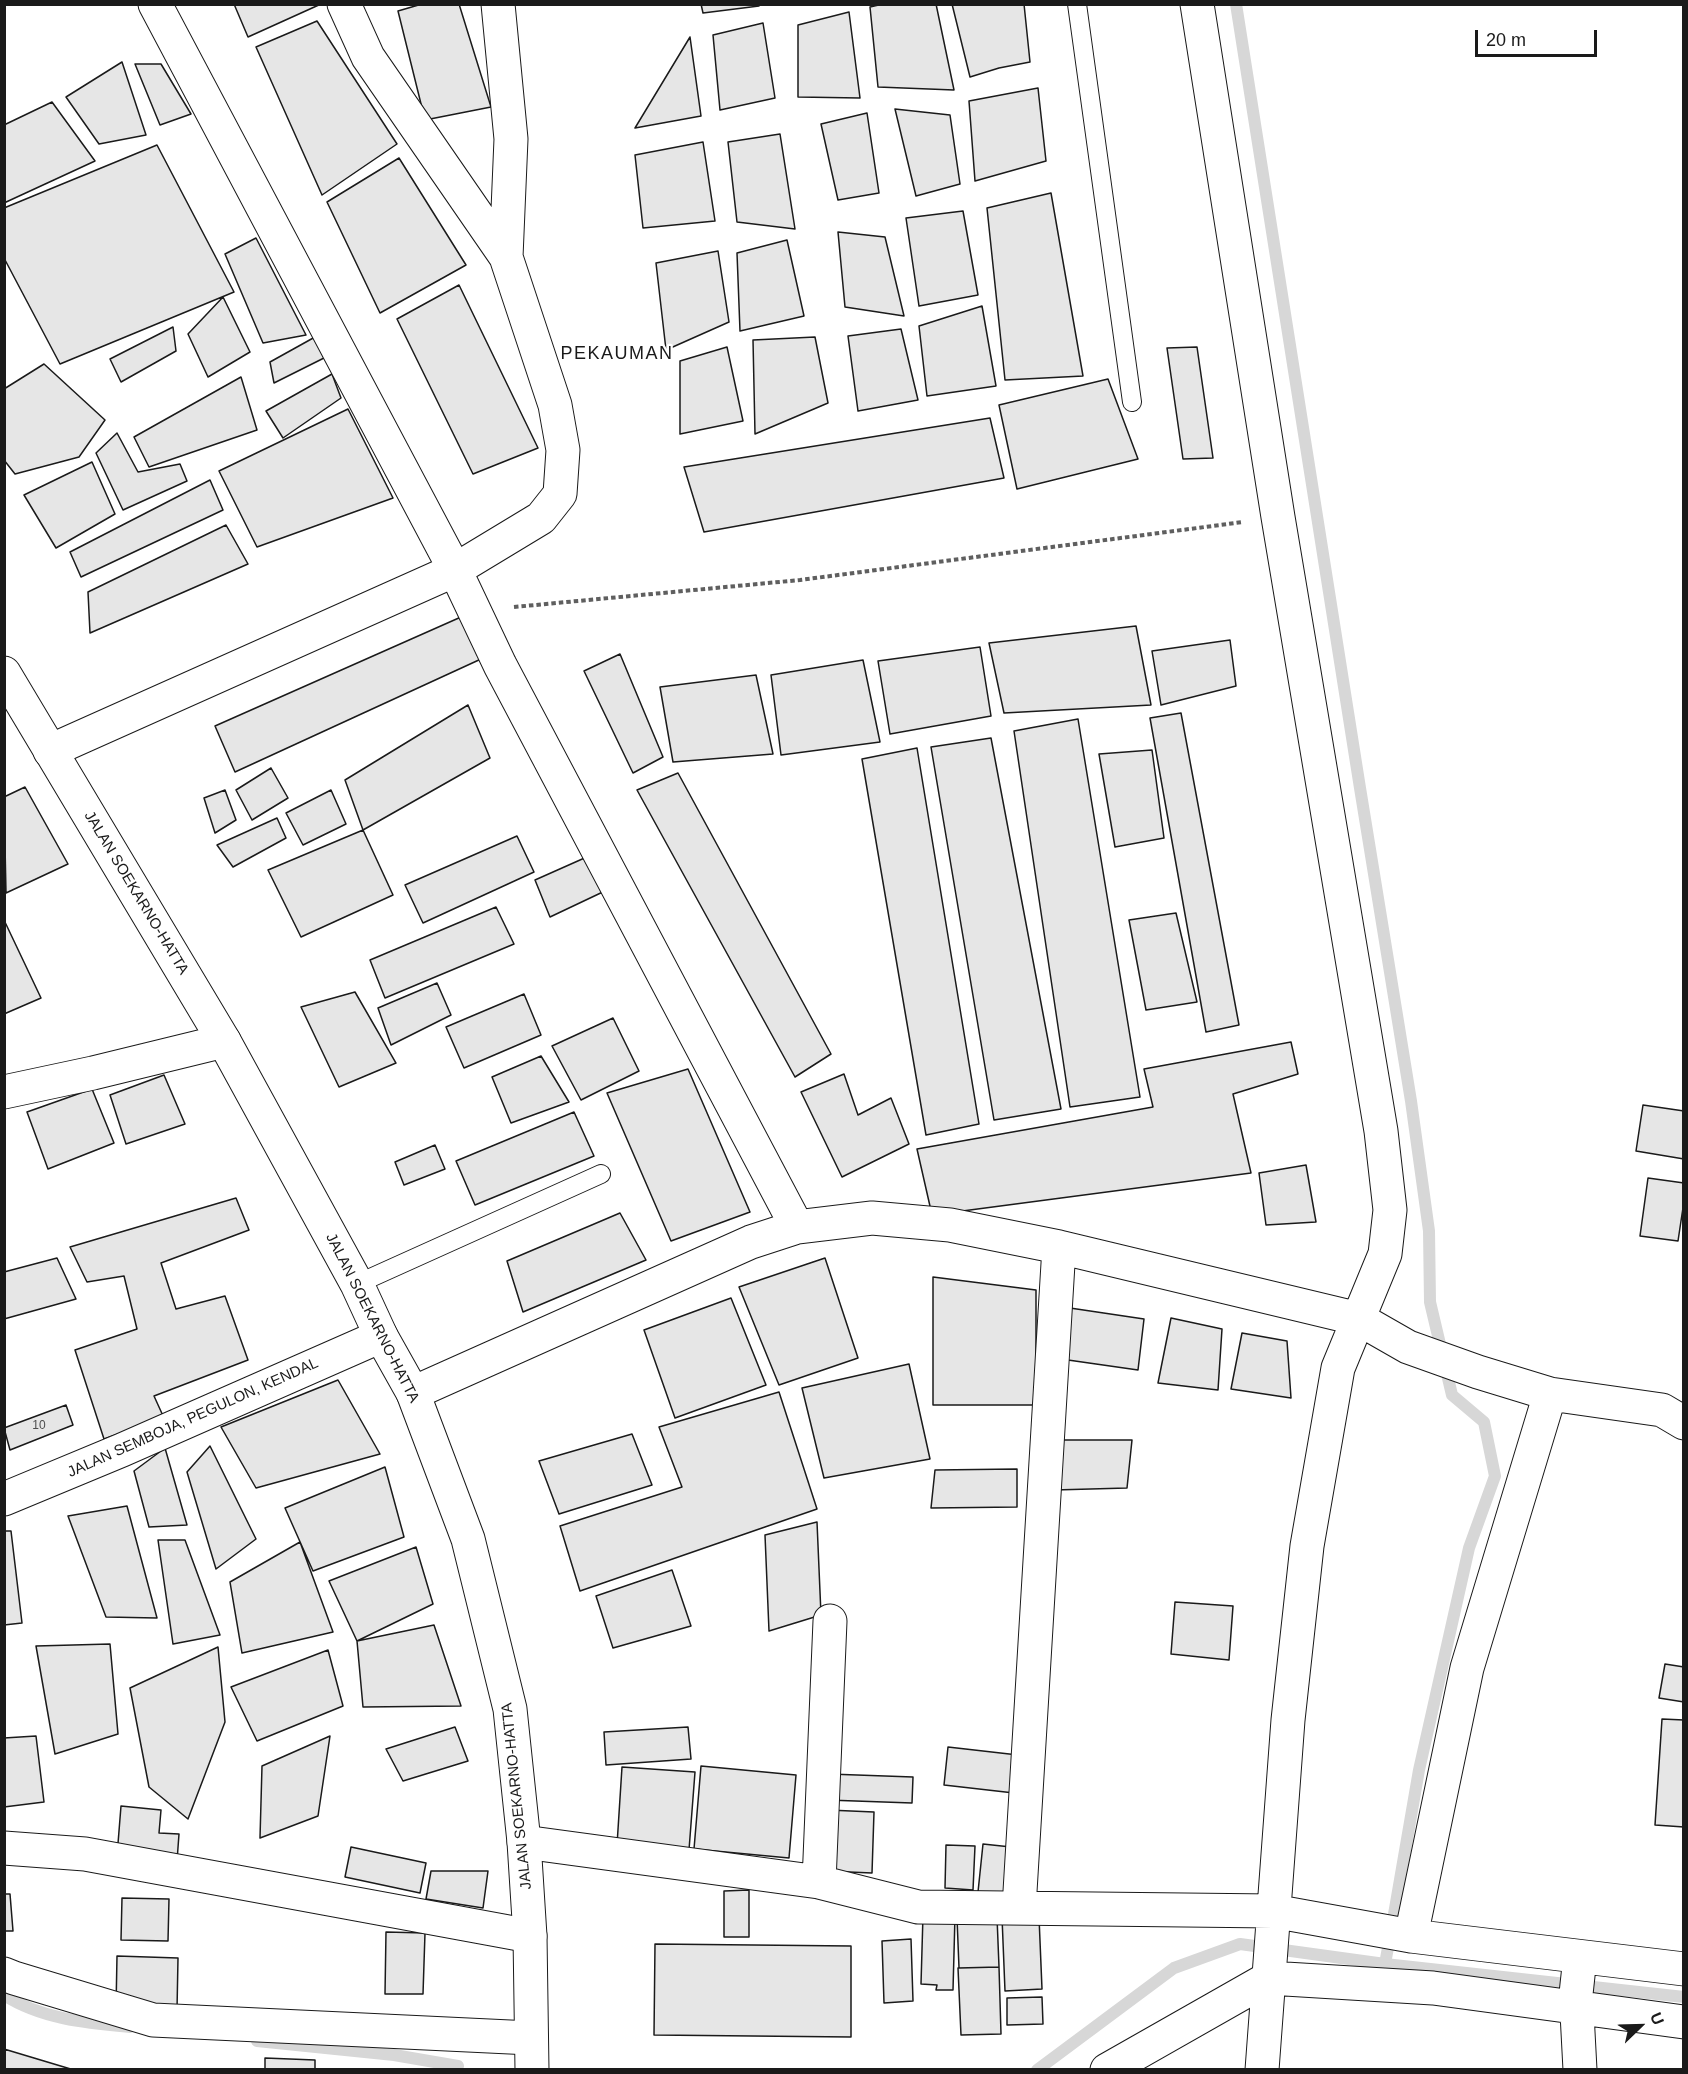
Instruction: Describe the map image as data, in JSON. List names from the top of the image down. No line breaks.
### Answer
{"streets":{"main road":["JALAN SOEKARNO-HATTA","JALAN SEMBOJA, PEGULON, KENDAL"]},"crossings":[["JALAN SOEKARNO-HATTA","JALAN SEMBOJA, PEGULON, KENDAL"]],"districts":["PEKAUMAN"],"house_numbers":["10"],"scale_bar":"20 m","north":"top right"}
